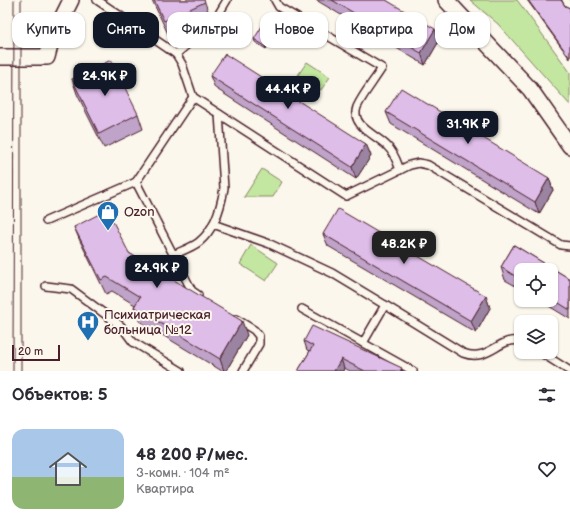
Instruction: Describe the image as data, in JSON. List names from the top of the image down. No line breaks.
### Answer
{"places":{"shop":["Ozon"],"hospital":["Психиатрическая больница №12"]},"scale_bar":"20 m","page":{"chip":["Купить","Снять","Фильтры","Новое","Квартира","Дом"],"price":["24.9K ₽","44.4K ₽","31.9K ₽","48.2K ₽","24.9K ₽"],"scale":"20 m","heading":"Объектов: 5","list":[{"name":"48 200 ₽/мес.","note":"3-комн. · 104 m² · Квартира"}]}}
